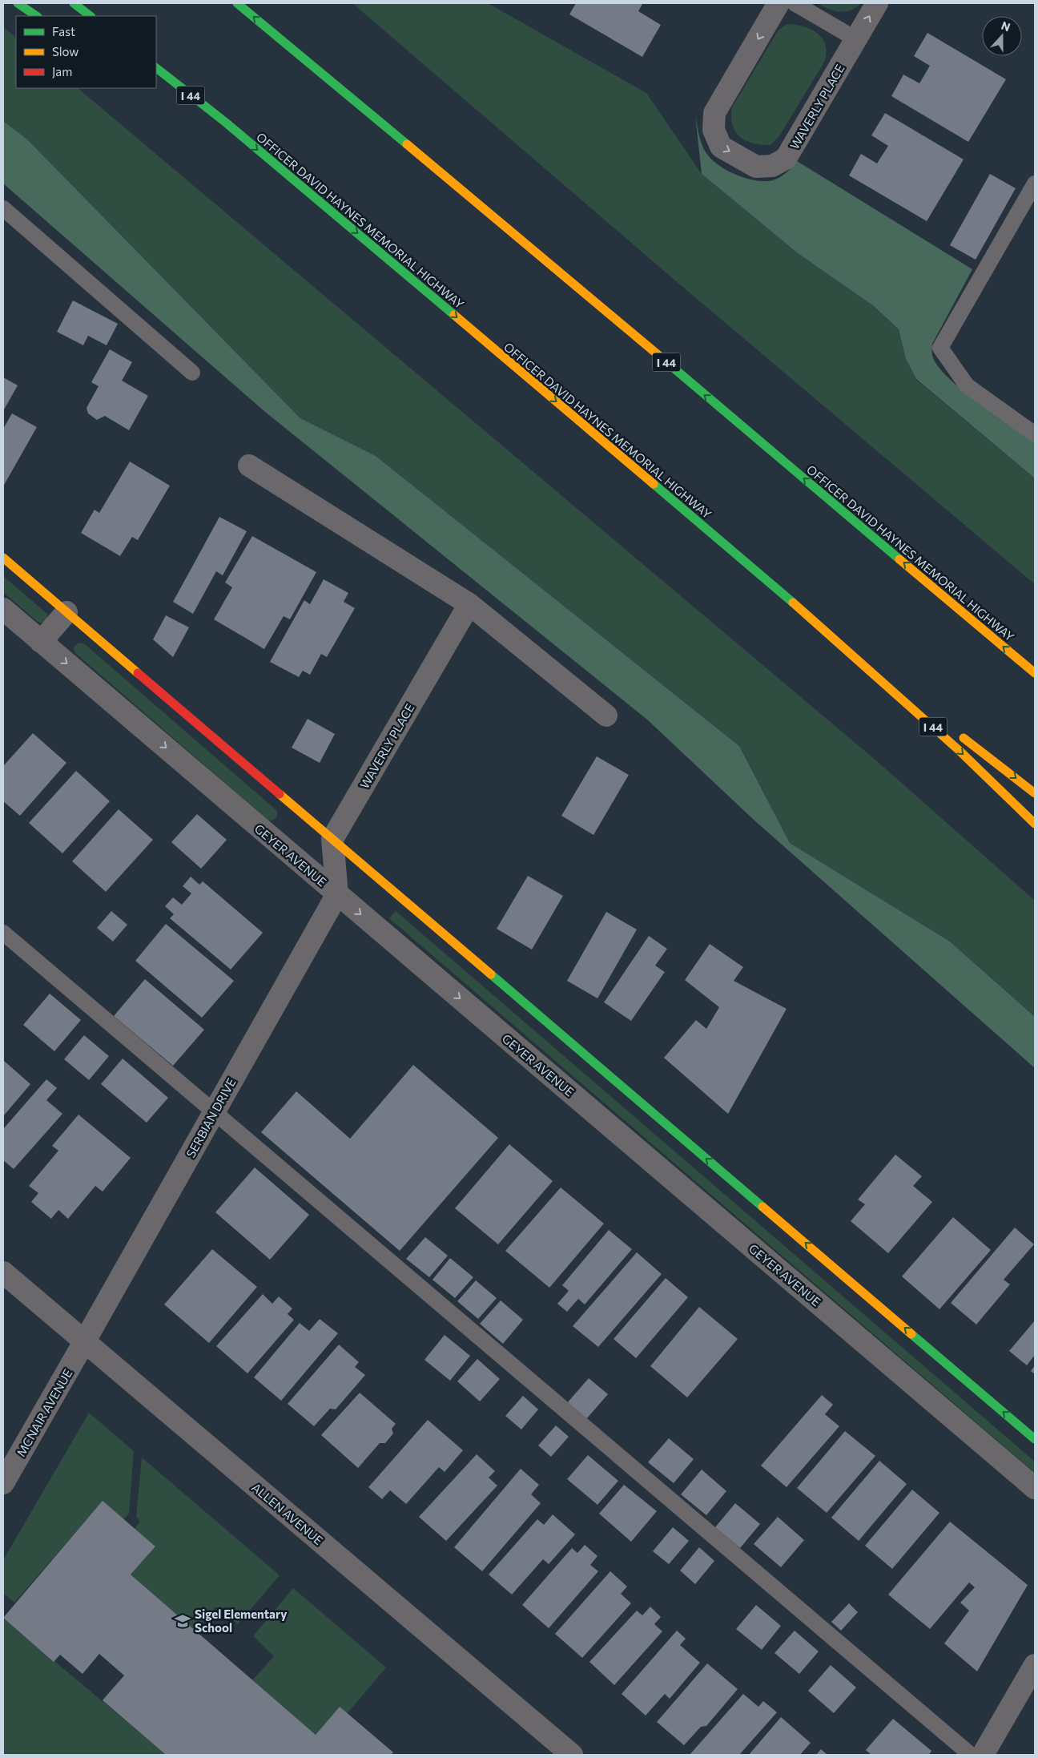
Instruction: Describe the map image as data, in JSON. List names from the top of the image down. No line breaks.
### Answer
{"streets":{"main road":["I 44","OFFICER DAVID HAYNES MEMORIAL HIGHWAY"],"street":["WAVERLY PLACE","GEYER AVENUE","SERBIAN DRIVE","MCNAIR AVENUE","ALLEN AVENUE"]},"crossings":[["GEYER AVENUE","SERBIAN DRIVE"],["SERBIAN DRIVE","MCNAIR AVENUE"],["SERBIAN DRIVE","ALLEN AVENUE"],["MCNAIR AVENUE","ALLEN AVENUE"]],"one_way":["GEYER AVENUE"],"places":{"school or university":["Sigel Elementary School"]},"legend":["Fast","Slow","Jam"],"north":"top"}
